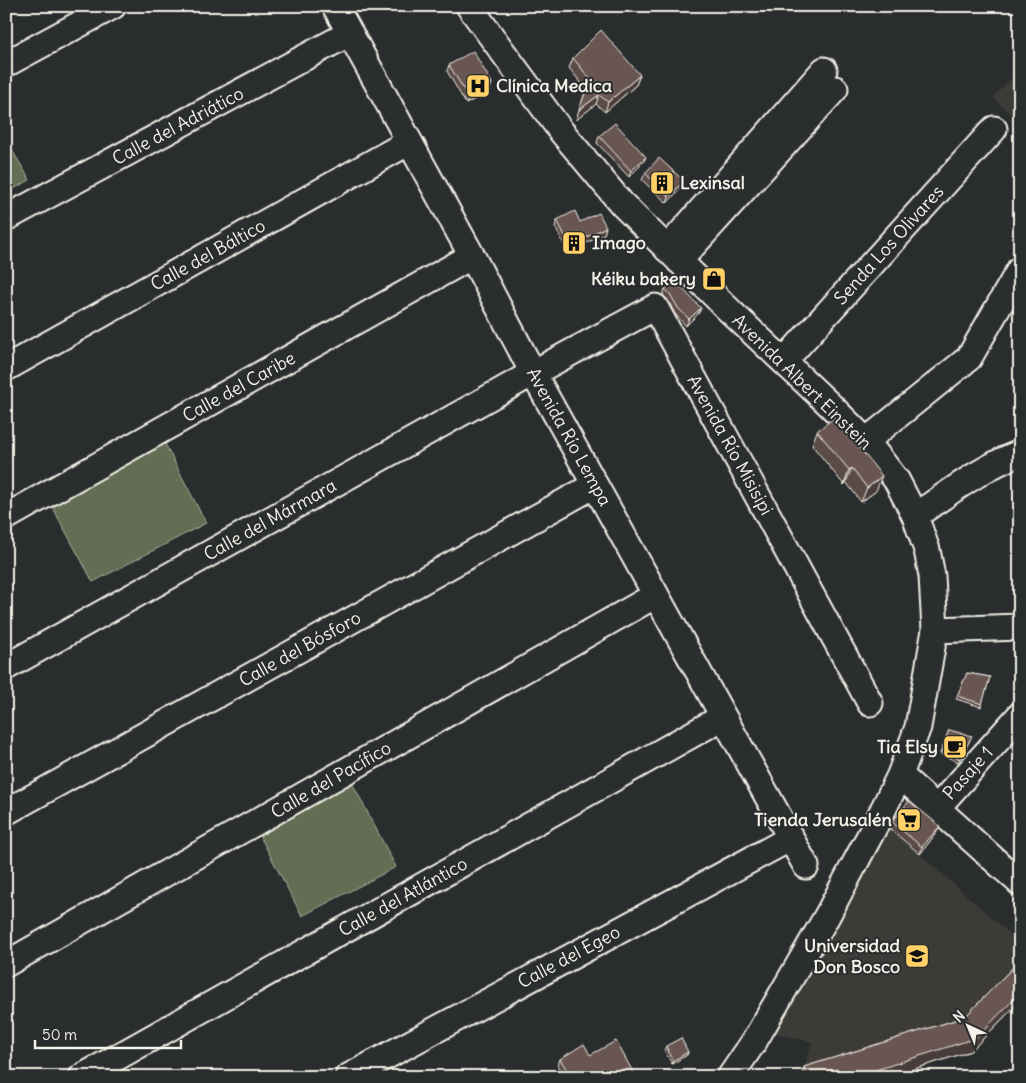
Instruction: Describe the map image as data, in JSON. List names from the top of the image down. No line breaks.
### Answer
{"streets":{"street":["Calle del Adriático","Senda Los Olivares","Calle del Báltico","Avenida Albert Einstein","Calle del Caribe","Avenida Río Lempa","Avenida Río Misisipi","Calle del Mármara","Calle del Bósforo","Pasaje 1","Calle del Pacífico","Calle del Atlántico","Calle del Egeo"]},"crossings":[["Calle del Adriático","Avenida Río Lempa"],["Senda Los Olivares","Avenida Albert Einstein"],["Calle del Báltico","Avenida Río Lempa"],["Calle del Caribe","Avenida Río Lempa"],["Avenida Río Lempa","Avenida Río Misisipi"],["Avenida Río Lempa","Calle del Mármara"],["Avenida Río Lempa","Calle del Bósforo"],["Avenida Río Lempa","Calle del Pacífico"],["Avenida Río Lempa","Calle del Atlántico"],["Avenida Río Lempa","Calle del Egeo"],["Avenida Río Misisipi","Calle del Mármara"]],"places":{"hospital":["Clínica Medica"],"building":["Lexinsal","Imago"],"shop":["Kéiku bakery"],"cafe":["Tia Elsy"],"supermarket":["Tienda Jerusalén"],"school or university":["Universidad Don Bosco"]},"scale_bar":"50 m","north":"top left"}
